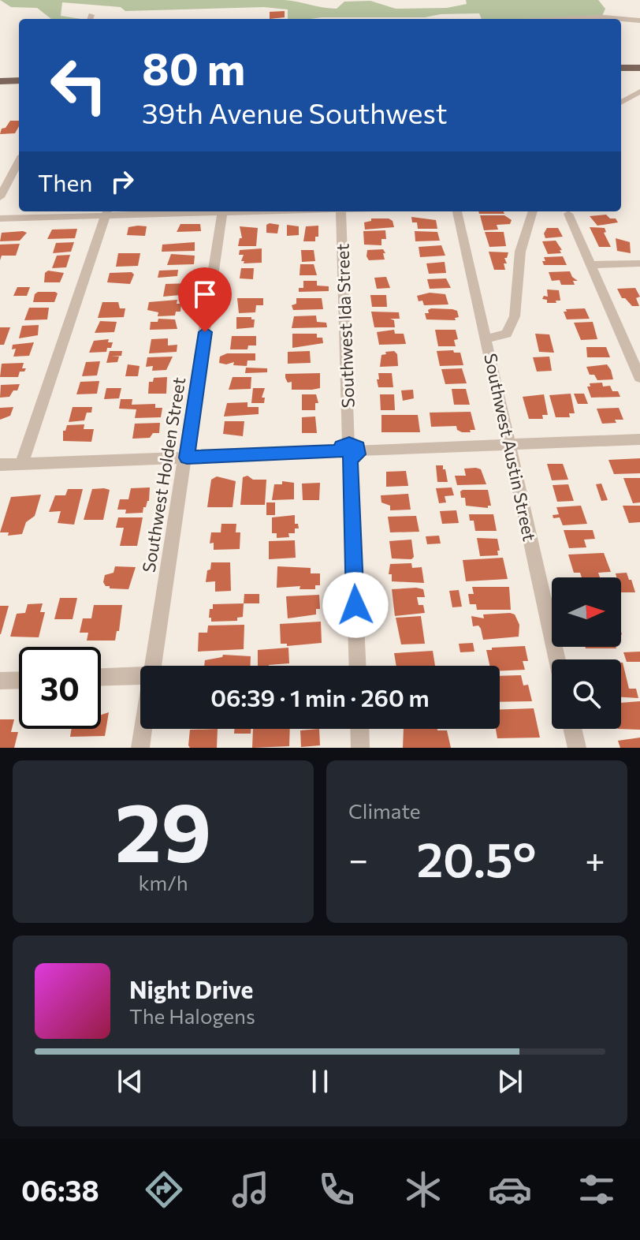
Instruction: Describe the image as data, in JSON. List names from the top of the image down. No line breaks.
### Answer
{"streets":{"street":["Southwest Ida Street","Southwest Austin Street","Southwest Holden Street"]},"north":"right","page":{"turn":["80 m","39th Avenue Southwest"],"then":"Then","limit":"30","trip":"06:39 · 1 min · 260 m","tile":[["29","km/h"],"Climate"],"heat":["−","20.5°","+"],"song":["Night Drive","The Halogens"],"tabs":"06:38"}}
